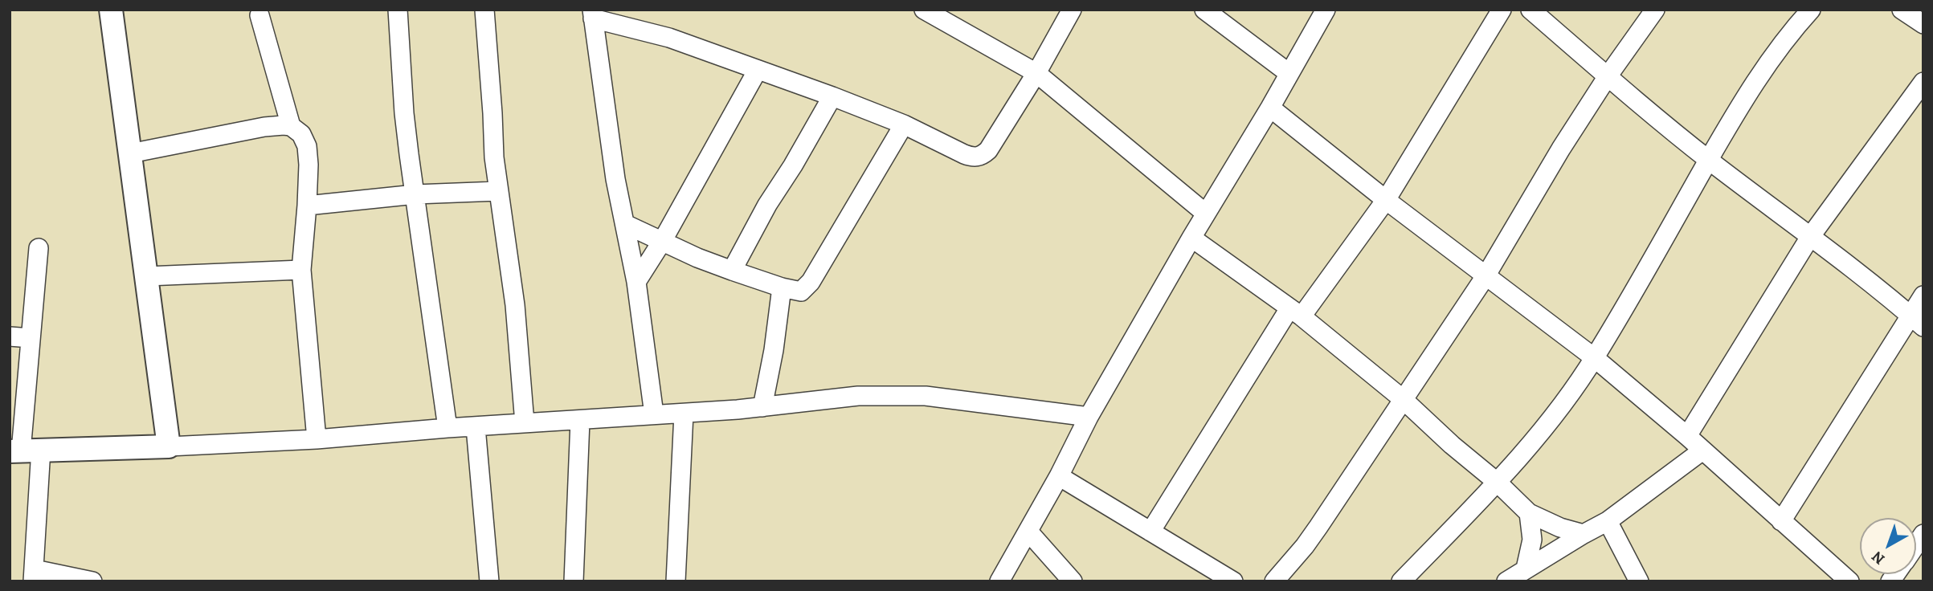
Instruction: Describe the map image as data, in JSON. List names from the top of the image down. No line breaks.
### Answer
{"north":"bottom left"}
